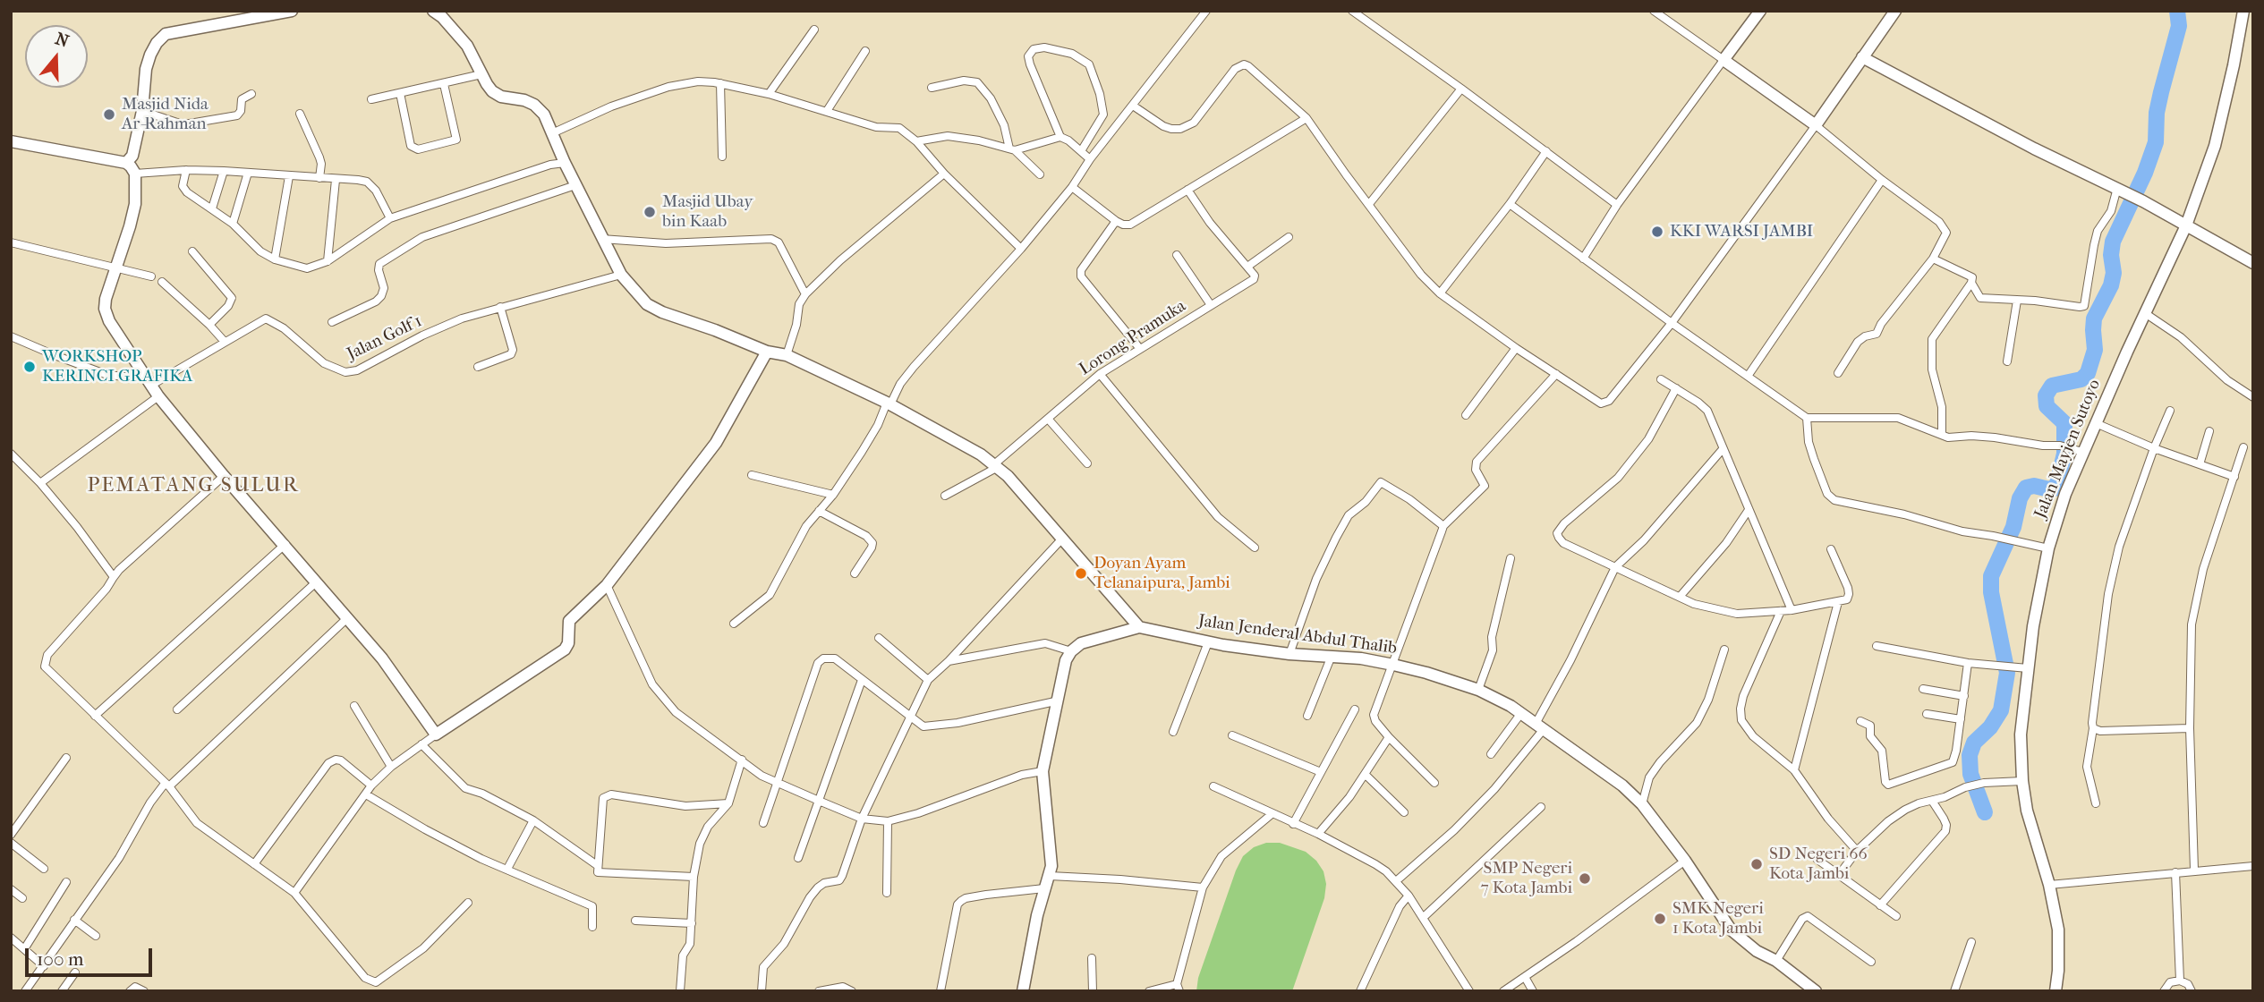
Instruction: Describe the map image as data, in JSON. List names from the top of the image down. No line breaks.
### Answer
{"streets":{"street":["Jalan Golf 1","Lorong Pramuka","Jalan Mayjen Sutoyo","Jalan Jenderal Abdul Thalib"]},"districts":["PEMATANG SULUR"],"places":["Masjid Nida Ar-Rahman","Masjid Ubay bin Kaab","KKI WARSI JAMBI","WORKSHOP KERINCI GRAFIKA","Doyan Ayam Telanaipura, Jambi","SD Negeri 66 Kota Jambi","SMP Negeri 7 Kota Jambi","SMK Negeri 1 Kota Jambi"],"scale_bar":"100 m","north":"top"}
